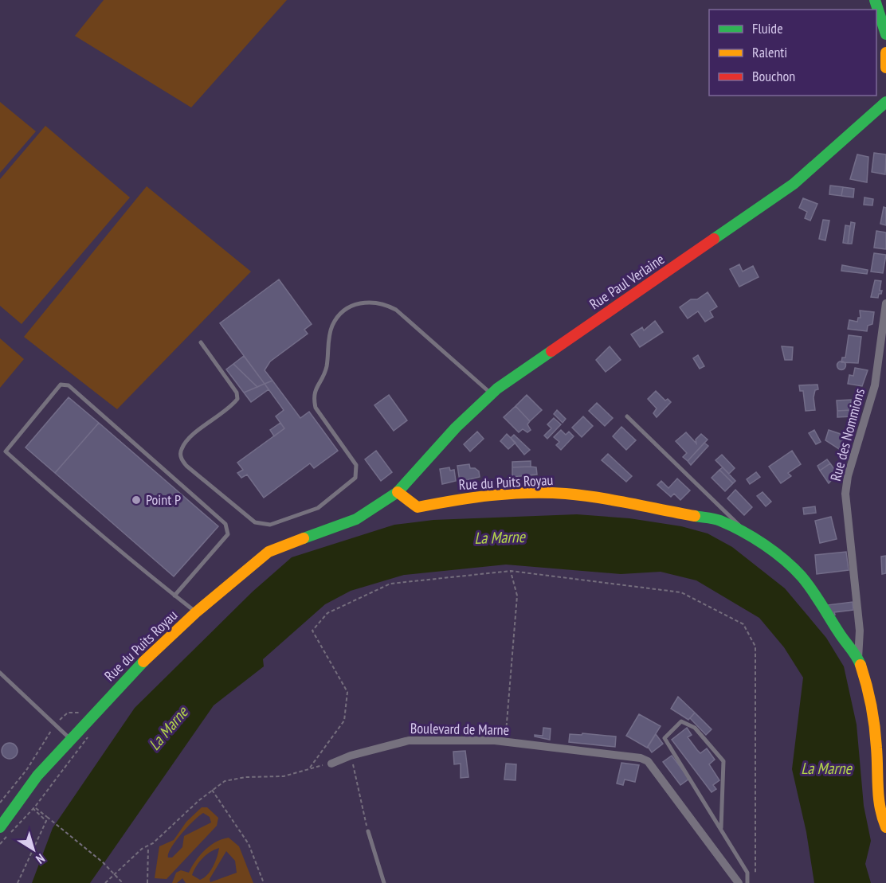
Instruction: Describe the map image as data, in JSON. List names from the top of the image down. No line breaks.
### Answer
{"streets":{"street":["Rue Paul Verlaine","Rue des Nommions","Rue du Puits Royau","Boulevard de Marne"]},"crossings":[["Rue Paul Verlaine","Rue du Puits Royau"],["Rue des Nommions","Rue du Puits Royau"]],"water":["La Marne"],"places":["Point P"],"legend":["Fluide","Ralenti","Bouchon"],"north":"bottom right"}
